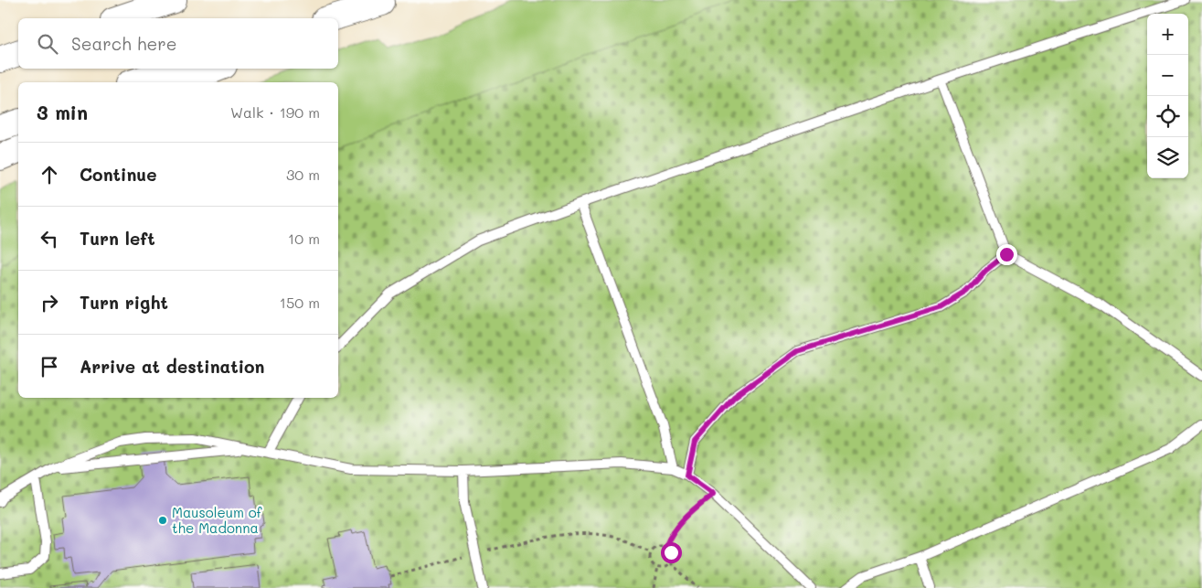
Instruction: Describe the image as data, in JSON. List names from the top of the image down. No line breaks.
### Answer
{"places":["Mausoleum of the Madonna"],"page":{"map_buttons":["+","−"],"search":"Search here","heading":["3 min","Walk · 190 m"],"list":[["Continue","30 m"],["Turn left","10 m"],["Turn right","150 m"],"Arrive at destination"]}}
